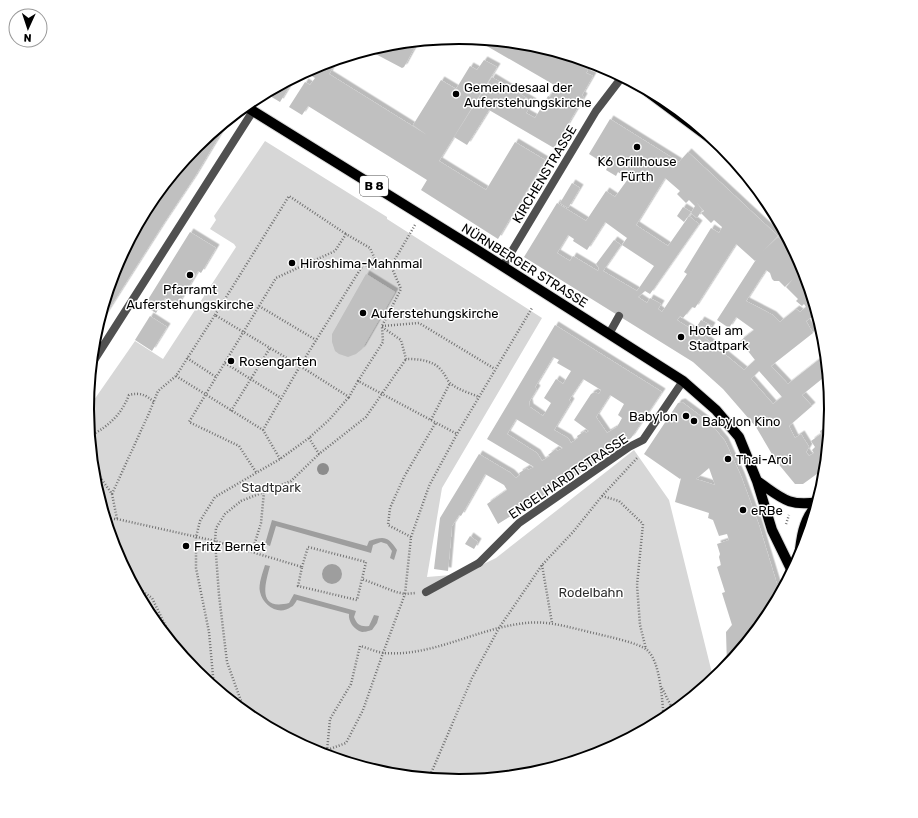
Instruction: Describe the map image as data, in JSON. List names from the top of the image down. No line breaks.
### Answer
{"streets":{"main road":["B 8","NÜRNBERGER STRASSE"],"street":["KIRCHENSTRASSE","ENGELHARDTSTRASSE"]},"crossings":[["KIRCHENSTRASSE","NÜRNBERGER STRASSE"],["B 8","NÜRNBERGER STRASSE"],["NÜRNBERGER STRASSE","ENGELHARDTSTRASSE"]],"parks":["Stadtpark","Rodelbahn"],"places":["Gemeindesaal der Auferstehungskirche","K6 Grillhouse Fürth","Hiroshima-Mahnmal","Pfarramt Auferstehungskirche","Auferstehungskirche","Hotel am Stadtpark","Rosengarten","Babylon","Babylon Kino","Thai-Aroi","eRBe","Fritz Bernet"],"north":"bottom"}
